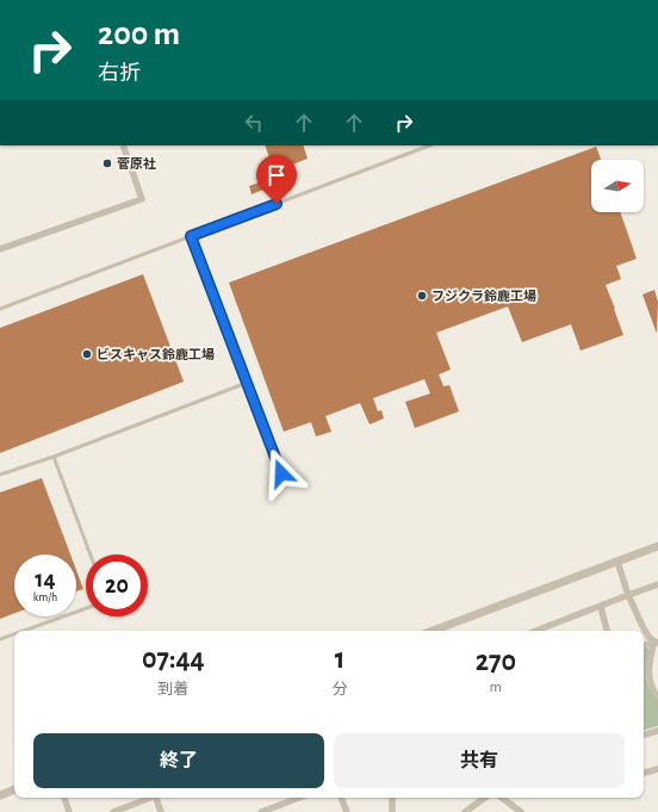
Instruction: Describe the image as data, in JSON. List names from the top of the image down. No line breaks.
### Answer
{"places":["菅原社","フジクラ鈴鹿工場","ビスキャス鈴鹿工場"],"north":"right","page":{"turn":["200 m","右折"],"speed":"14 km/h","limit":"20","eta":["07:44","到着","1","分","270","m"],"buttons":["終了","共有"]}}
